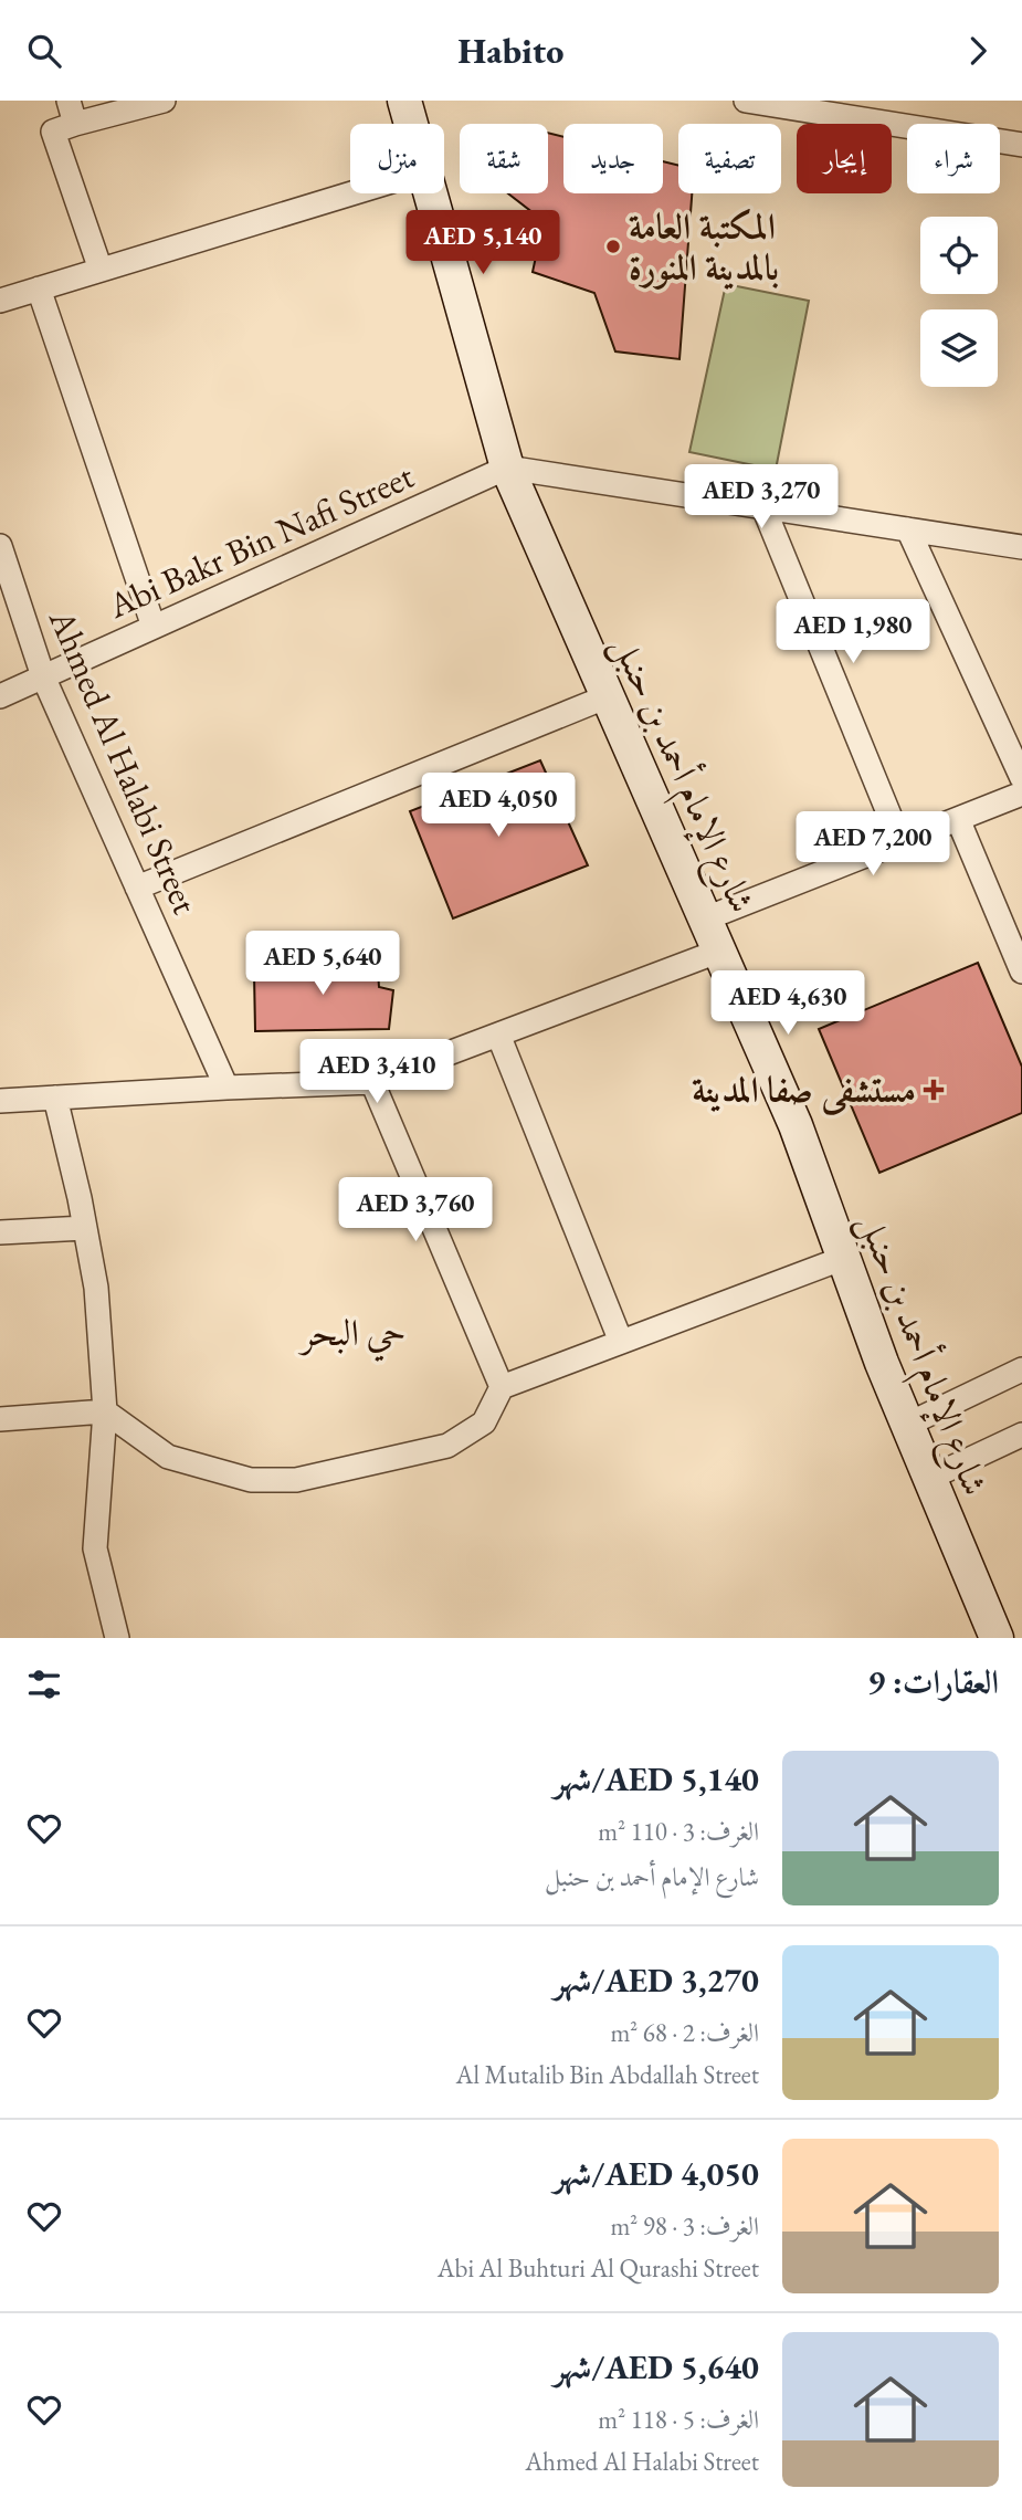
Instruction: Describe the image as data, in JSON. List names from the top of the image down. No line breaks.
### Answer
{"streets":{"main road":["شارع الإمام أحمد بن حنبل"],"street":["Abi Bakr Bin Nafi Street","Ahmed Al Halabi Street"]},"crossings":[["Abi Bakr Bin Nafi Street","Ahmed Al Halabi Street"],["Abi Bakr Bin Nafi Street","شارع الإمام أحمد بن حنبل"]],"districts":["حي البحر"],"places":{"other":["المكتبة العامة بالمدينة المنورة"],"health":["مستشفی صفا المدینة"]},"page":{"header":"Habito","chip":["شراء","إيجار","تصفية","جديد","شقة","منزل"],"price":["AED 5,140","AED 3,270","AED 1,980","AED 4,050","AED 7,200","AED 5,640","AED 4,630","AED 3,410","AED 3,760"],"heading":"العقارات: 9","list":[{"name":"AED 5,140/شهر","note":"الغرف: 3 · 110 m² · شارع الإمام أحمد بن حنبل"},{"name":"AED 3,270/شهر","note":"الغرف: 2 · 68 m² · Al Mutalib Bin Abdallah Street"},{"name":"AED 4,050/شهر","note":"الغرف: 3 · 98 m² · Abi Al Buhturi Al Qurashi Street"},{"name":"AED 5,640/شهر","note":"الغرف: 5 · 118 m² · Ahmed Al Halabi Street"}]}}
